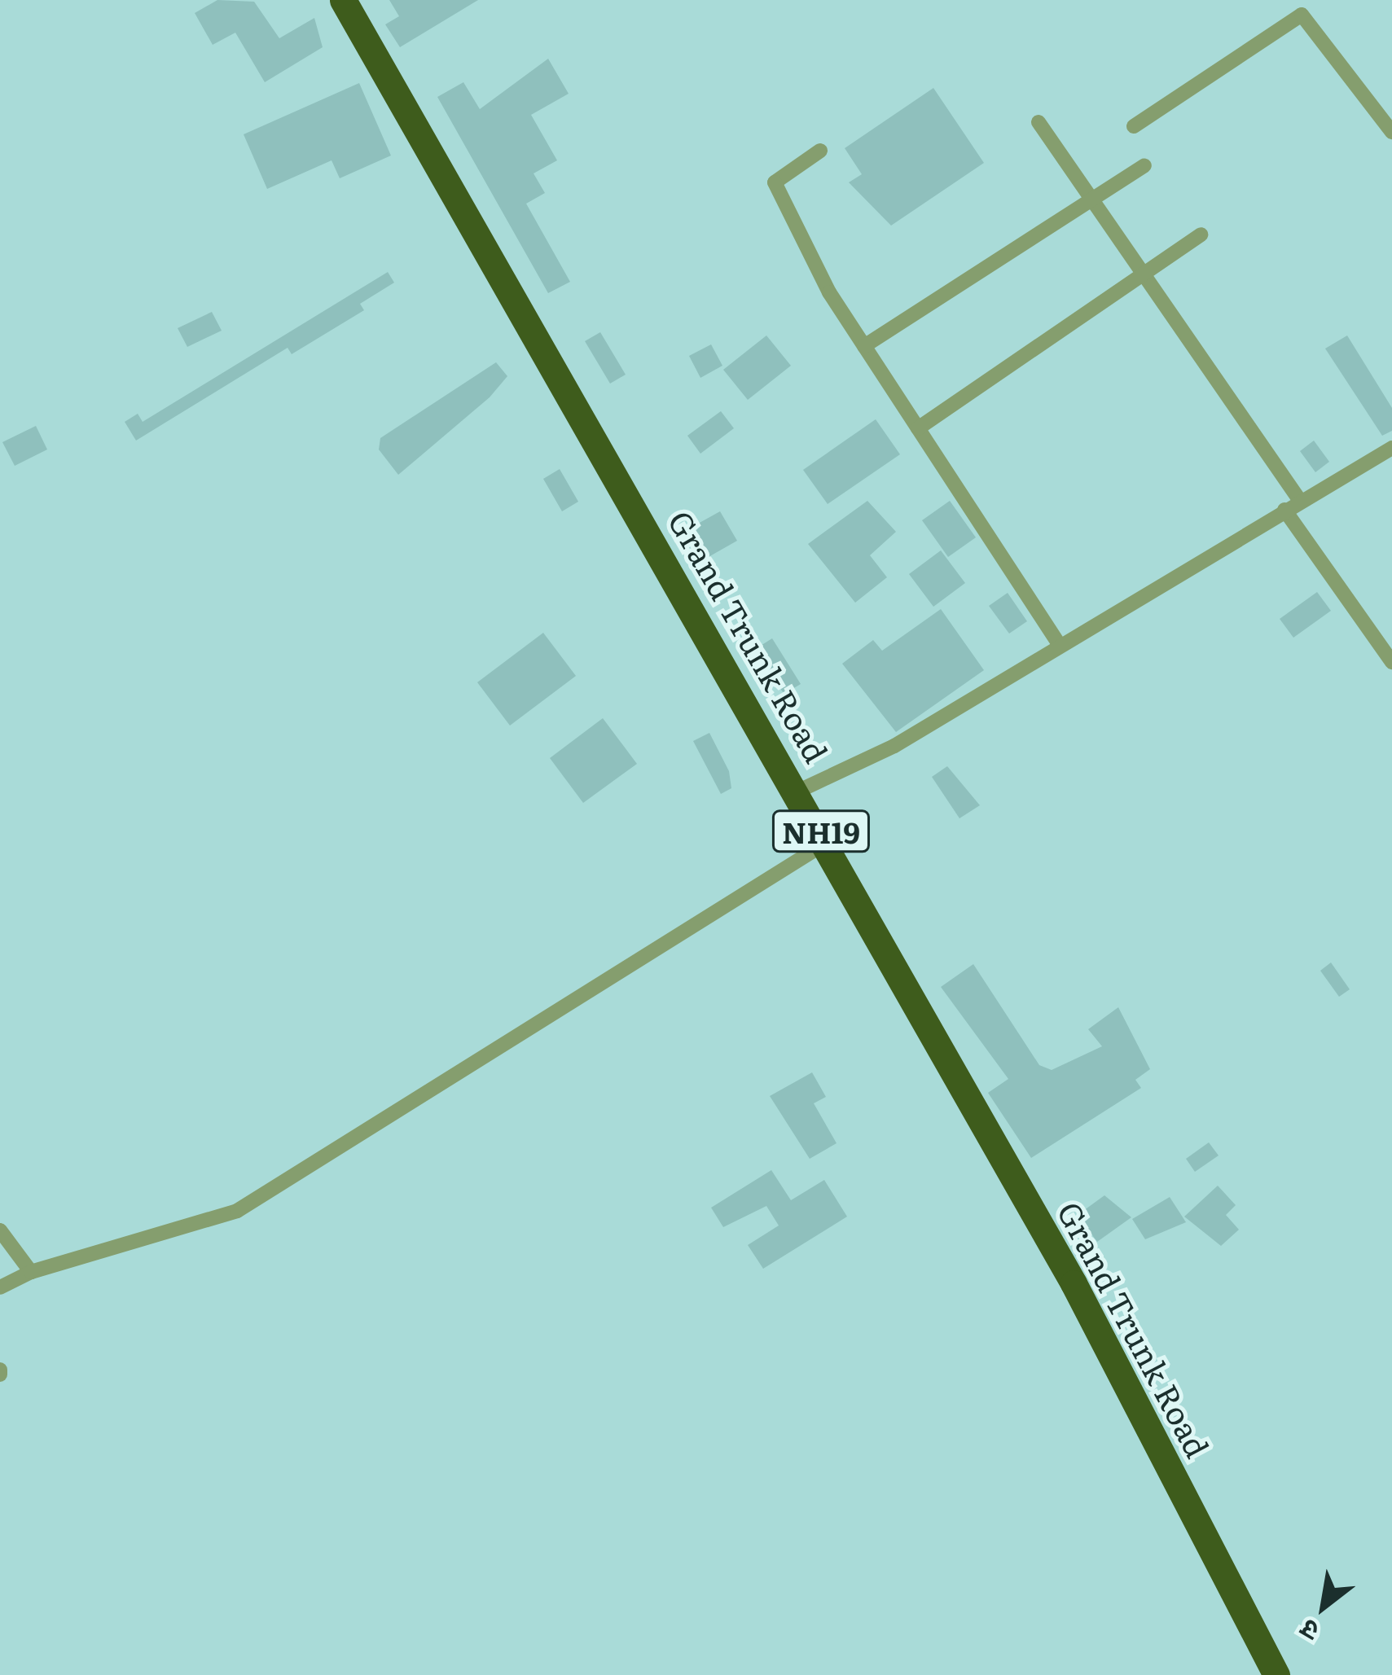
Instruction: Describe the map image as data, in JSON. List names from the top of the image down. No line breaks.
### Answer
{"streets":{"highway":["Grand Trunk Road","NH19"]},"north":"bottom left"}
